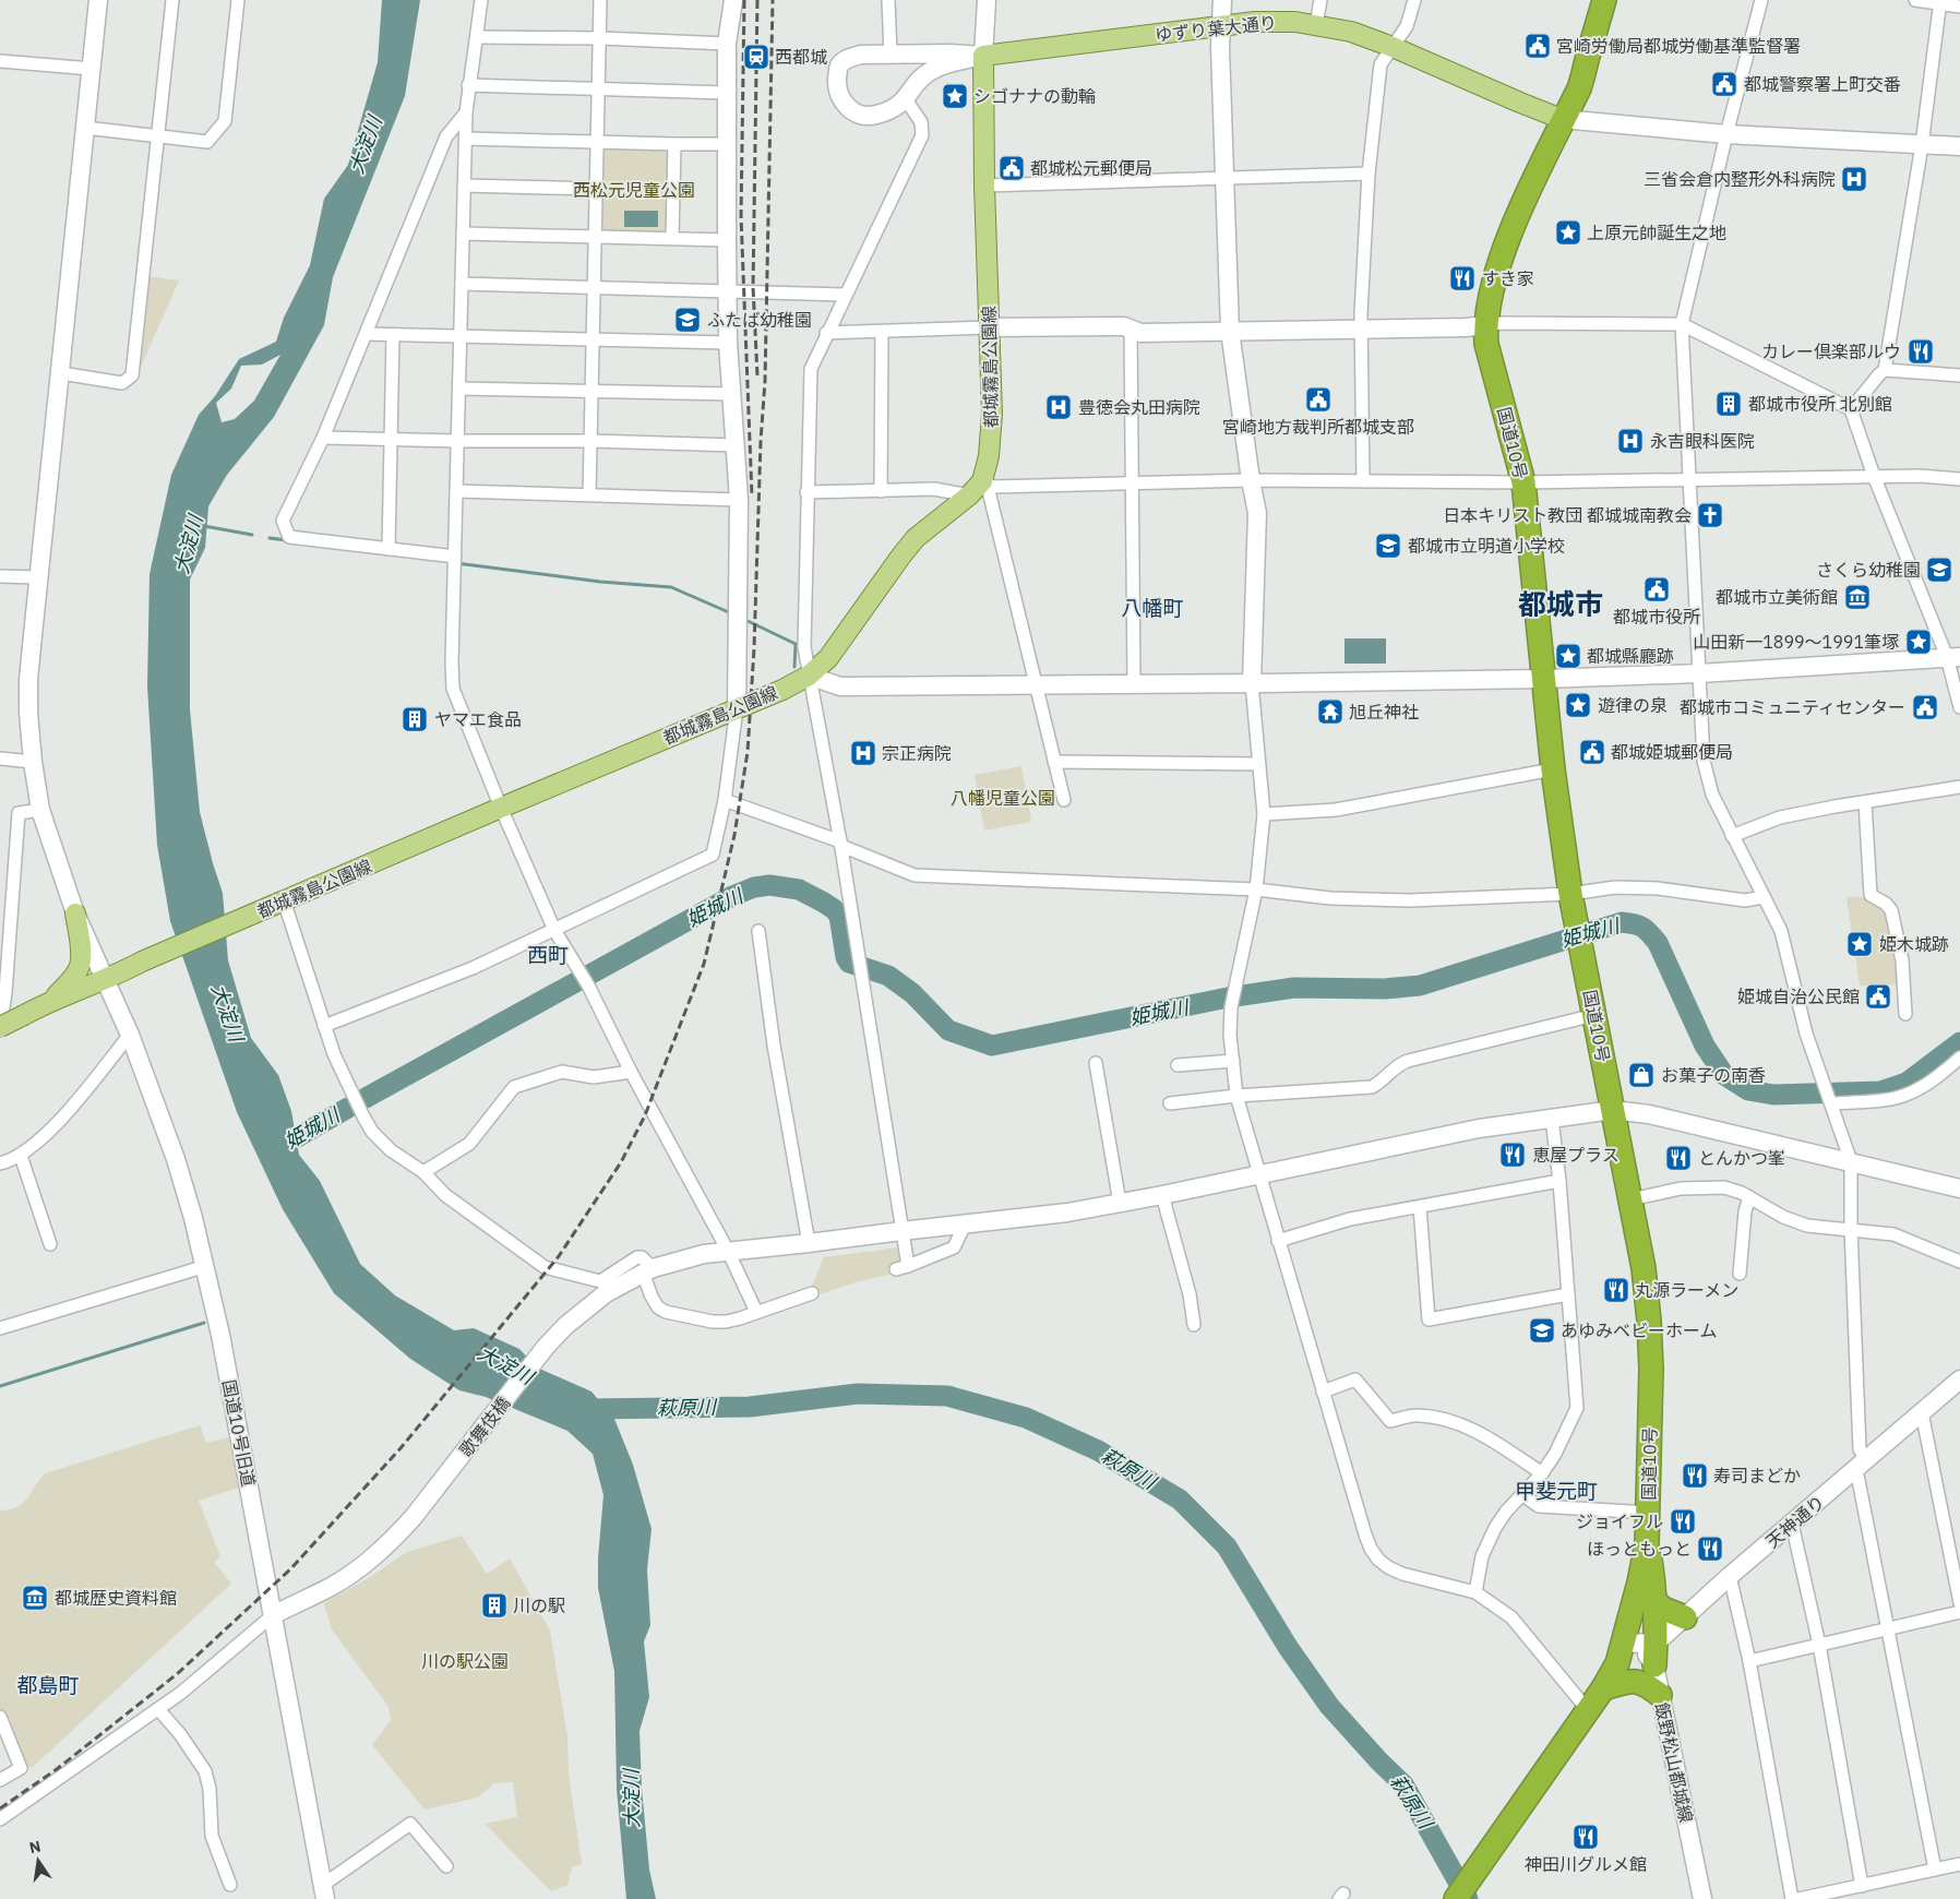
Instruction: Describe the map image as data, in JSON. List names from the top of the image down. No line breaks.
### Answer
{"streets":{"highway":["国道10号"],"main road":["ゆずり葉大通り","都城霧島公園線"],"street":["歌舞伎橋","国道10号旧道","天神通り","飯野松山都城線"]},"crossings":[["ゆずり葉大通り","都城霧島公園線"],["ゆずり葉大通り","国道10号"],["都城霧島公園線","国道10号旧道"],["国道10号","歌舞伎橋"],["歌舞伎橋","国道10号旧道"]],"districts":["都城市","八幡町","西町","甲斐元町","都島町"],"water":["大淀川","姫城川","萩原川"],"parks":["西松元児童公園","八幡児童公園","川の駅公園"],"places":{"public building":["宮崎労働局都城労働基準監督署","都城警察署上町交番","都城松元郵便局","宮崎地方裁判所都城支部","都城市役所","都城市コミュニティセンター","都城姫城郵便局","姫城自治公民館"],"station":["西都城"],"place":["シゴナナの動輪","上原元帥誕生之地","山田新一1899～1991筆塚","都城縣廳跡","遊律の泉","姫木城跡"],"hospital":["三省会倉内整形外科病院","豊徳会丸田病院","永吉眼科医院","宗正病院"],"restaurant":["すき家","カレー倶楽部ルウ","恵屋プラス","とんかつ峯","丸源ラーメン","寿司まどか","ジョイフル","ほっともっと","神田川グルメ館"],"school or university":["ふたば幼稚園","都城市立明道小学校","さくら幼稚園","あゆみベビーホーム"],"building":["都城市役所 北別館","ヤマエ食品","川の駅"],"church":["日本キリスト教団 都城城南教会"],"museum":["都城市立美術館","都城歴史資料館"],"temple":["旭丘神社"],"shop":["お菓子の南香"]},"north":"top"}
